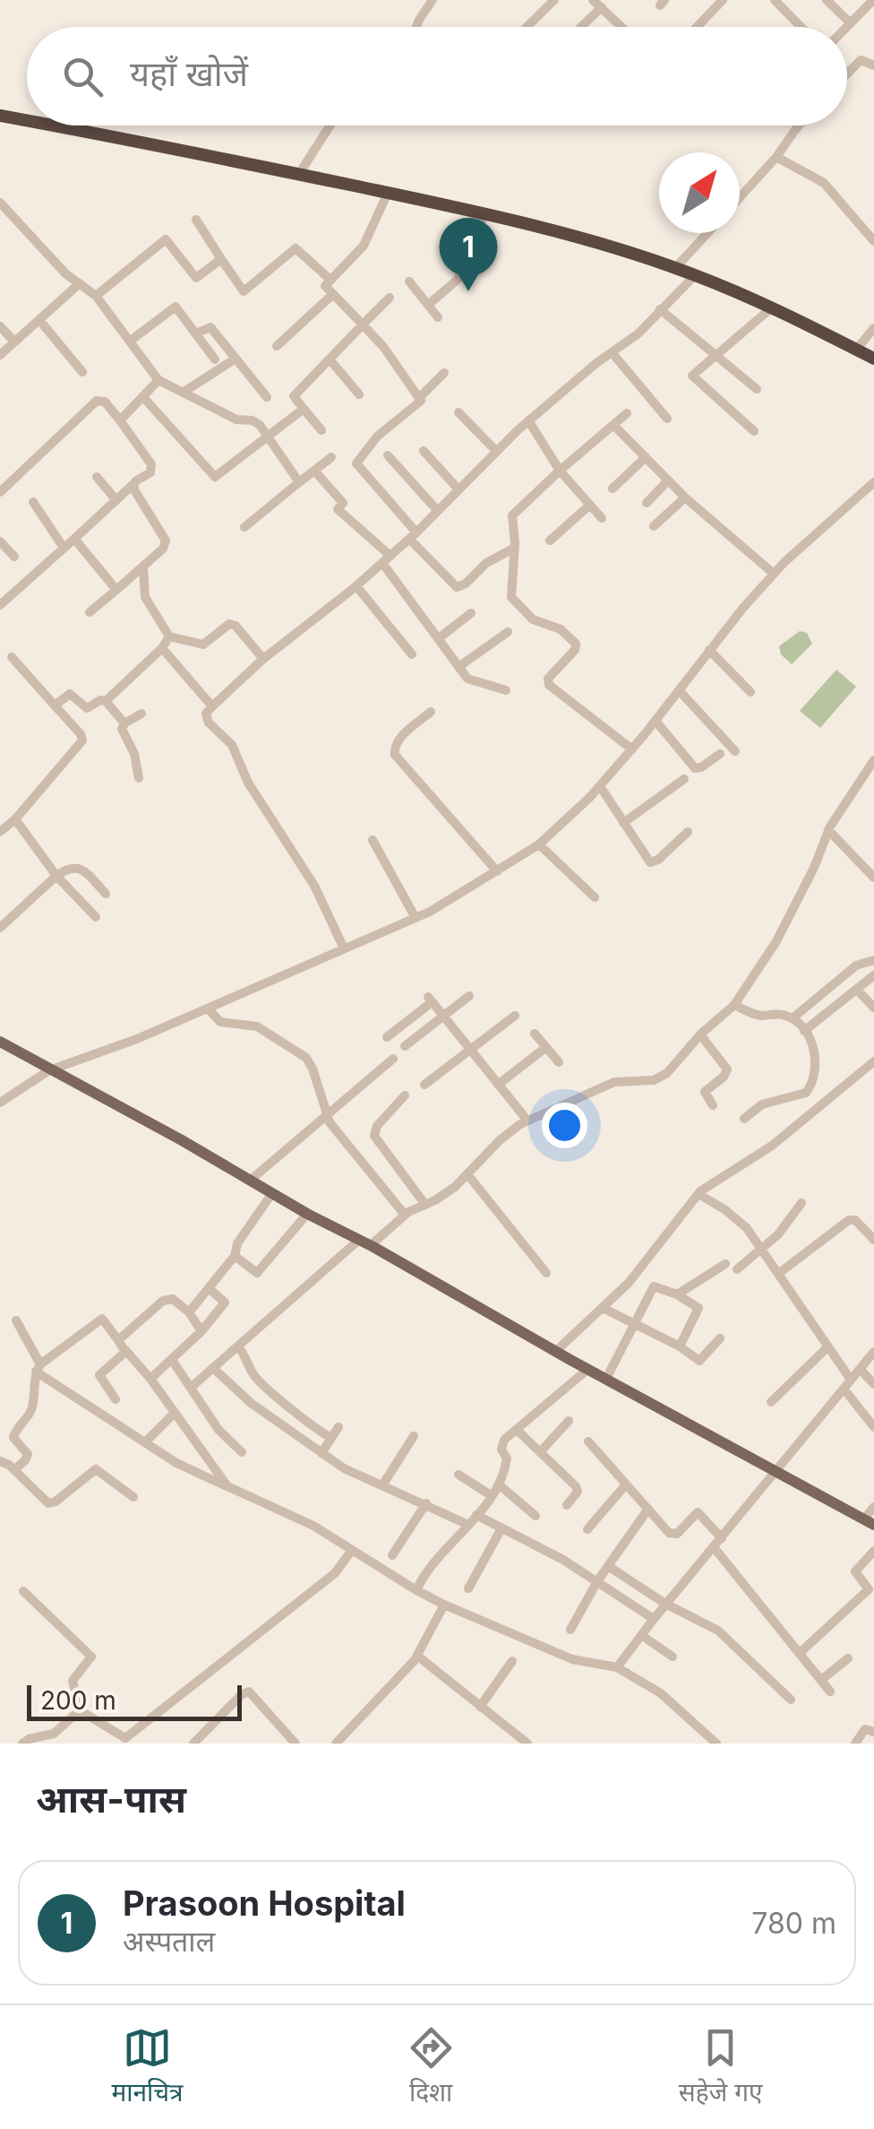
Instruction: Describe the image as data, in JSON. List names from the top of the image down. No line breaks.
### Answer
{"scale_bar":"200 m","north":"top right","page":{"search":"यहाँ खोजें","pins":"1","scale":"200 m","heading":"आस-पास","list":[{"mark":"1","name":"Prasoon Hospital","note":"अस्पताल","value":"780 m"}],"nav":["मानचित्र","दिशा","सहेजे गए"]}}
